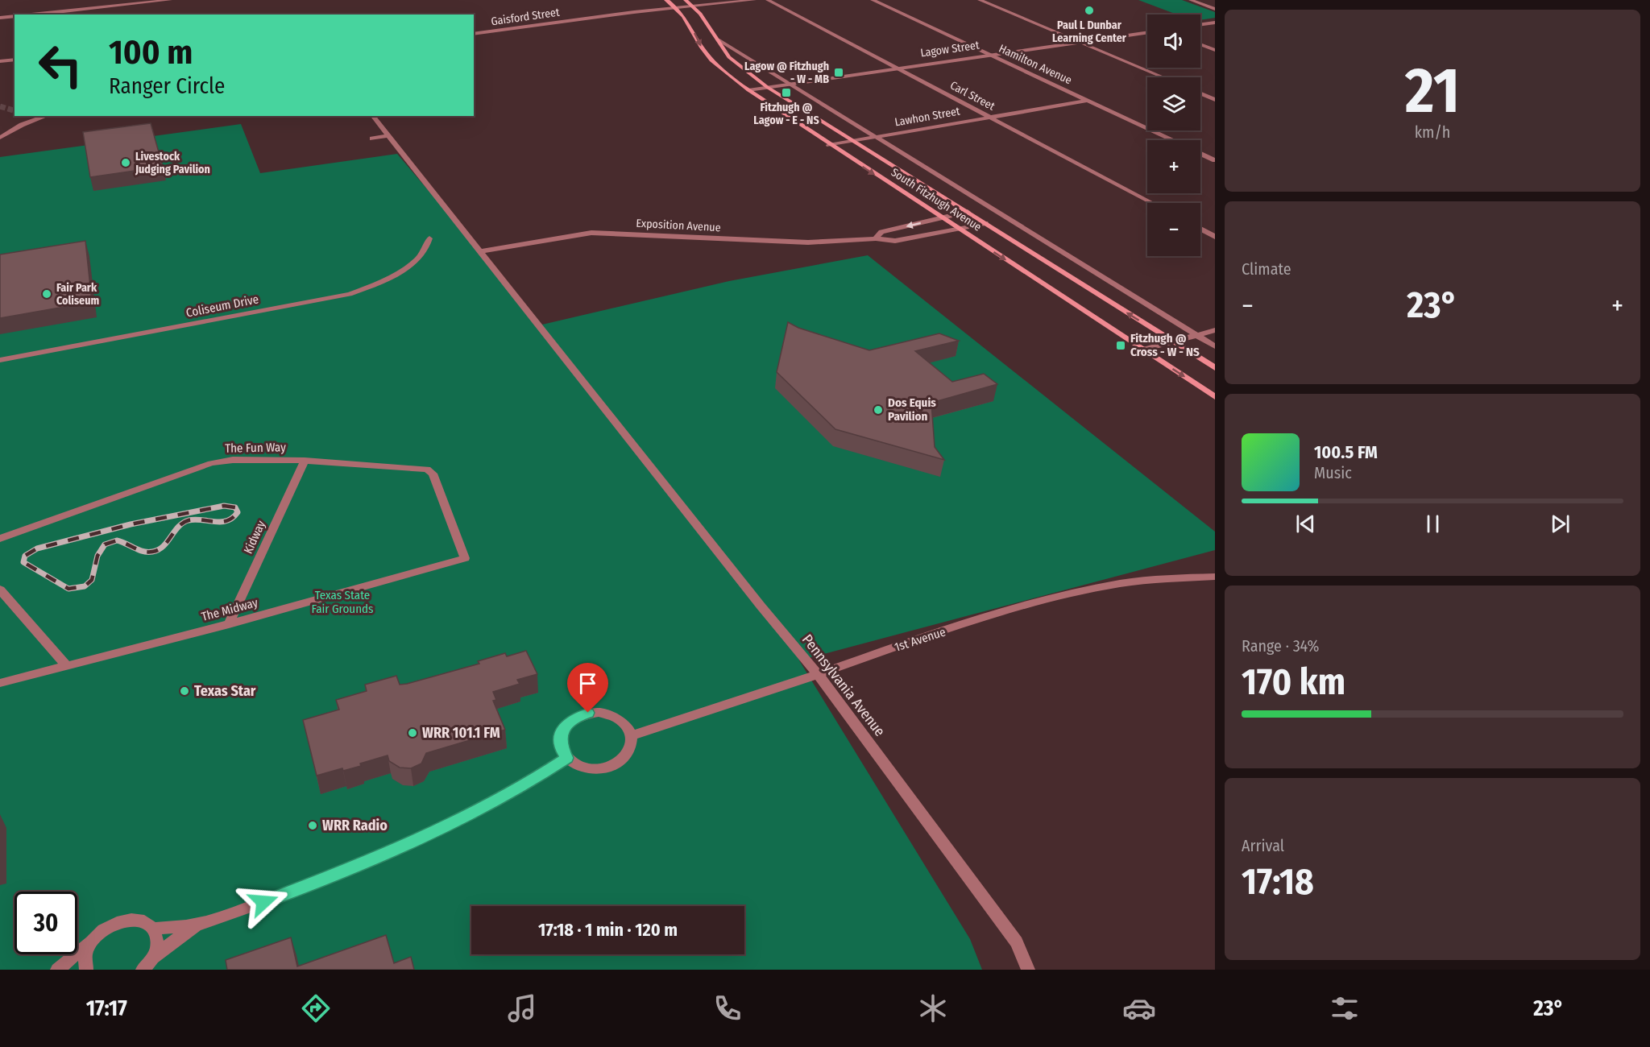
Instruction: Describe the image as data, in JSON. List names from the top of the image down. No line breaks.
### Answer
{"streets":{"main road":["South Fitzhugh Avenue"],"street":["Gaisford Street","Lagow Street","Hamilton Avenue","Carl Street","Lawhon Street","Exposition Avenue","Coliseum Drive","The Fun Way","Kidway","The Midway","1st Avenue","Pennsylvania Avenue"]},"crossings":[["Gaisford Street","South Fitzhugh Avenue"],["Lagow Street","Hamilton Avenue"],["Lagow Street","Carl Street"],["Lagow Street","South Fitzhugh Avenue"],["Hamilton Avenue","Lawhon Street"],["Carl Street","Lawhon Street"],["Lawhon Street","South Fitzhugh Avenue"],["South Fitzhugh Avenue","Exposition Avenue"],["Exposition Avenue","Pennsylvania Avenue"],["The Fun Way","Kidway"],["The Fun Way","The Midway"],["Kidway","The Midway"],["1st Avenue","Pennsylvania Avenue"]],"parks":["Texas State Fair Grounds"],"places":{"other":["Paul L Dunbar Learning Center","Livestock Judging Pavilion","Fair Park Coliseum","Dos Equis Pavilion","Texas Star","WRR 101.1 FM","WRR Radio"],"transit":["Lagow @ Fitzhugh - W - MB","Fitzhugh @ Lagow - E - NS","Fitzhugh @ Cross - W - NS"]},"page":{"tile":[["21","km/h"],"Climate",["Range · 34%","170 km"],["Arrival","17:18"]],"map_buttons":["+","−"],"turn":["100 m","Ranger Circle"],"heat":["−","23°","+"],"song":["100.5 FM","Music"],"limit":"30","trip":"17:18 · 1 min · 120 m","tabs":["17:17","23°"]}}
